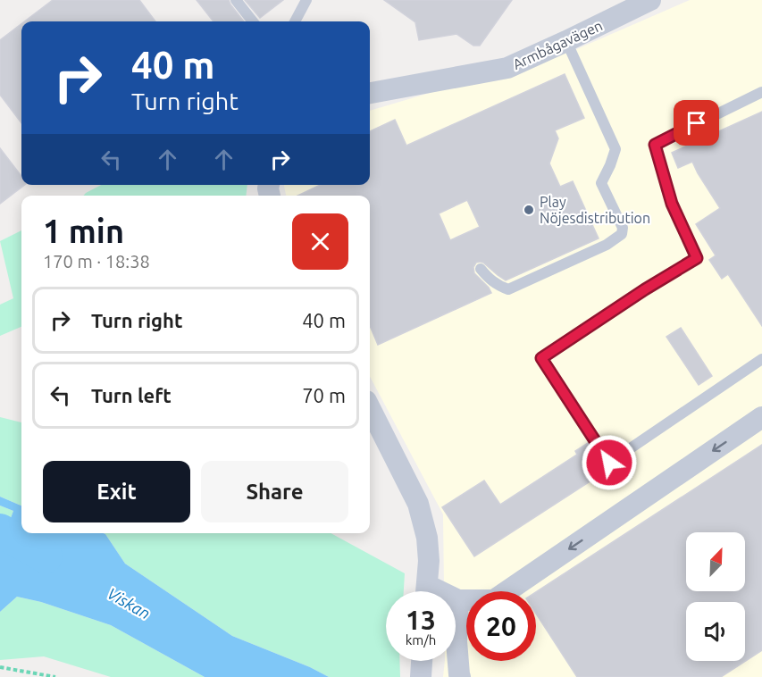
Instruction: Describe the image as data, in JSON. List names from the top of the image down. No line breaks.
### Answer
{"streets":{"street":["Armbågavägen"]},"water":["Viskan"],"places":["Play Nöjesdistribution"],"north":"top right","page":{"turn":["40 m","Turn right"],"heading":["1 min","170 m · 18:38"],"list":[{"name":"Turn right","value":"40 m"},{"name":"Turn left","value":"70 m"}],"buttons":["Exit","Share"],"speed":"13 km/h","limit":"20"}}
